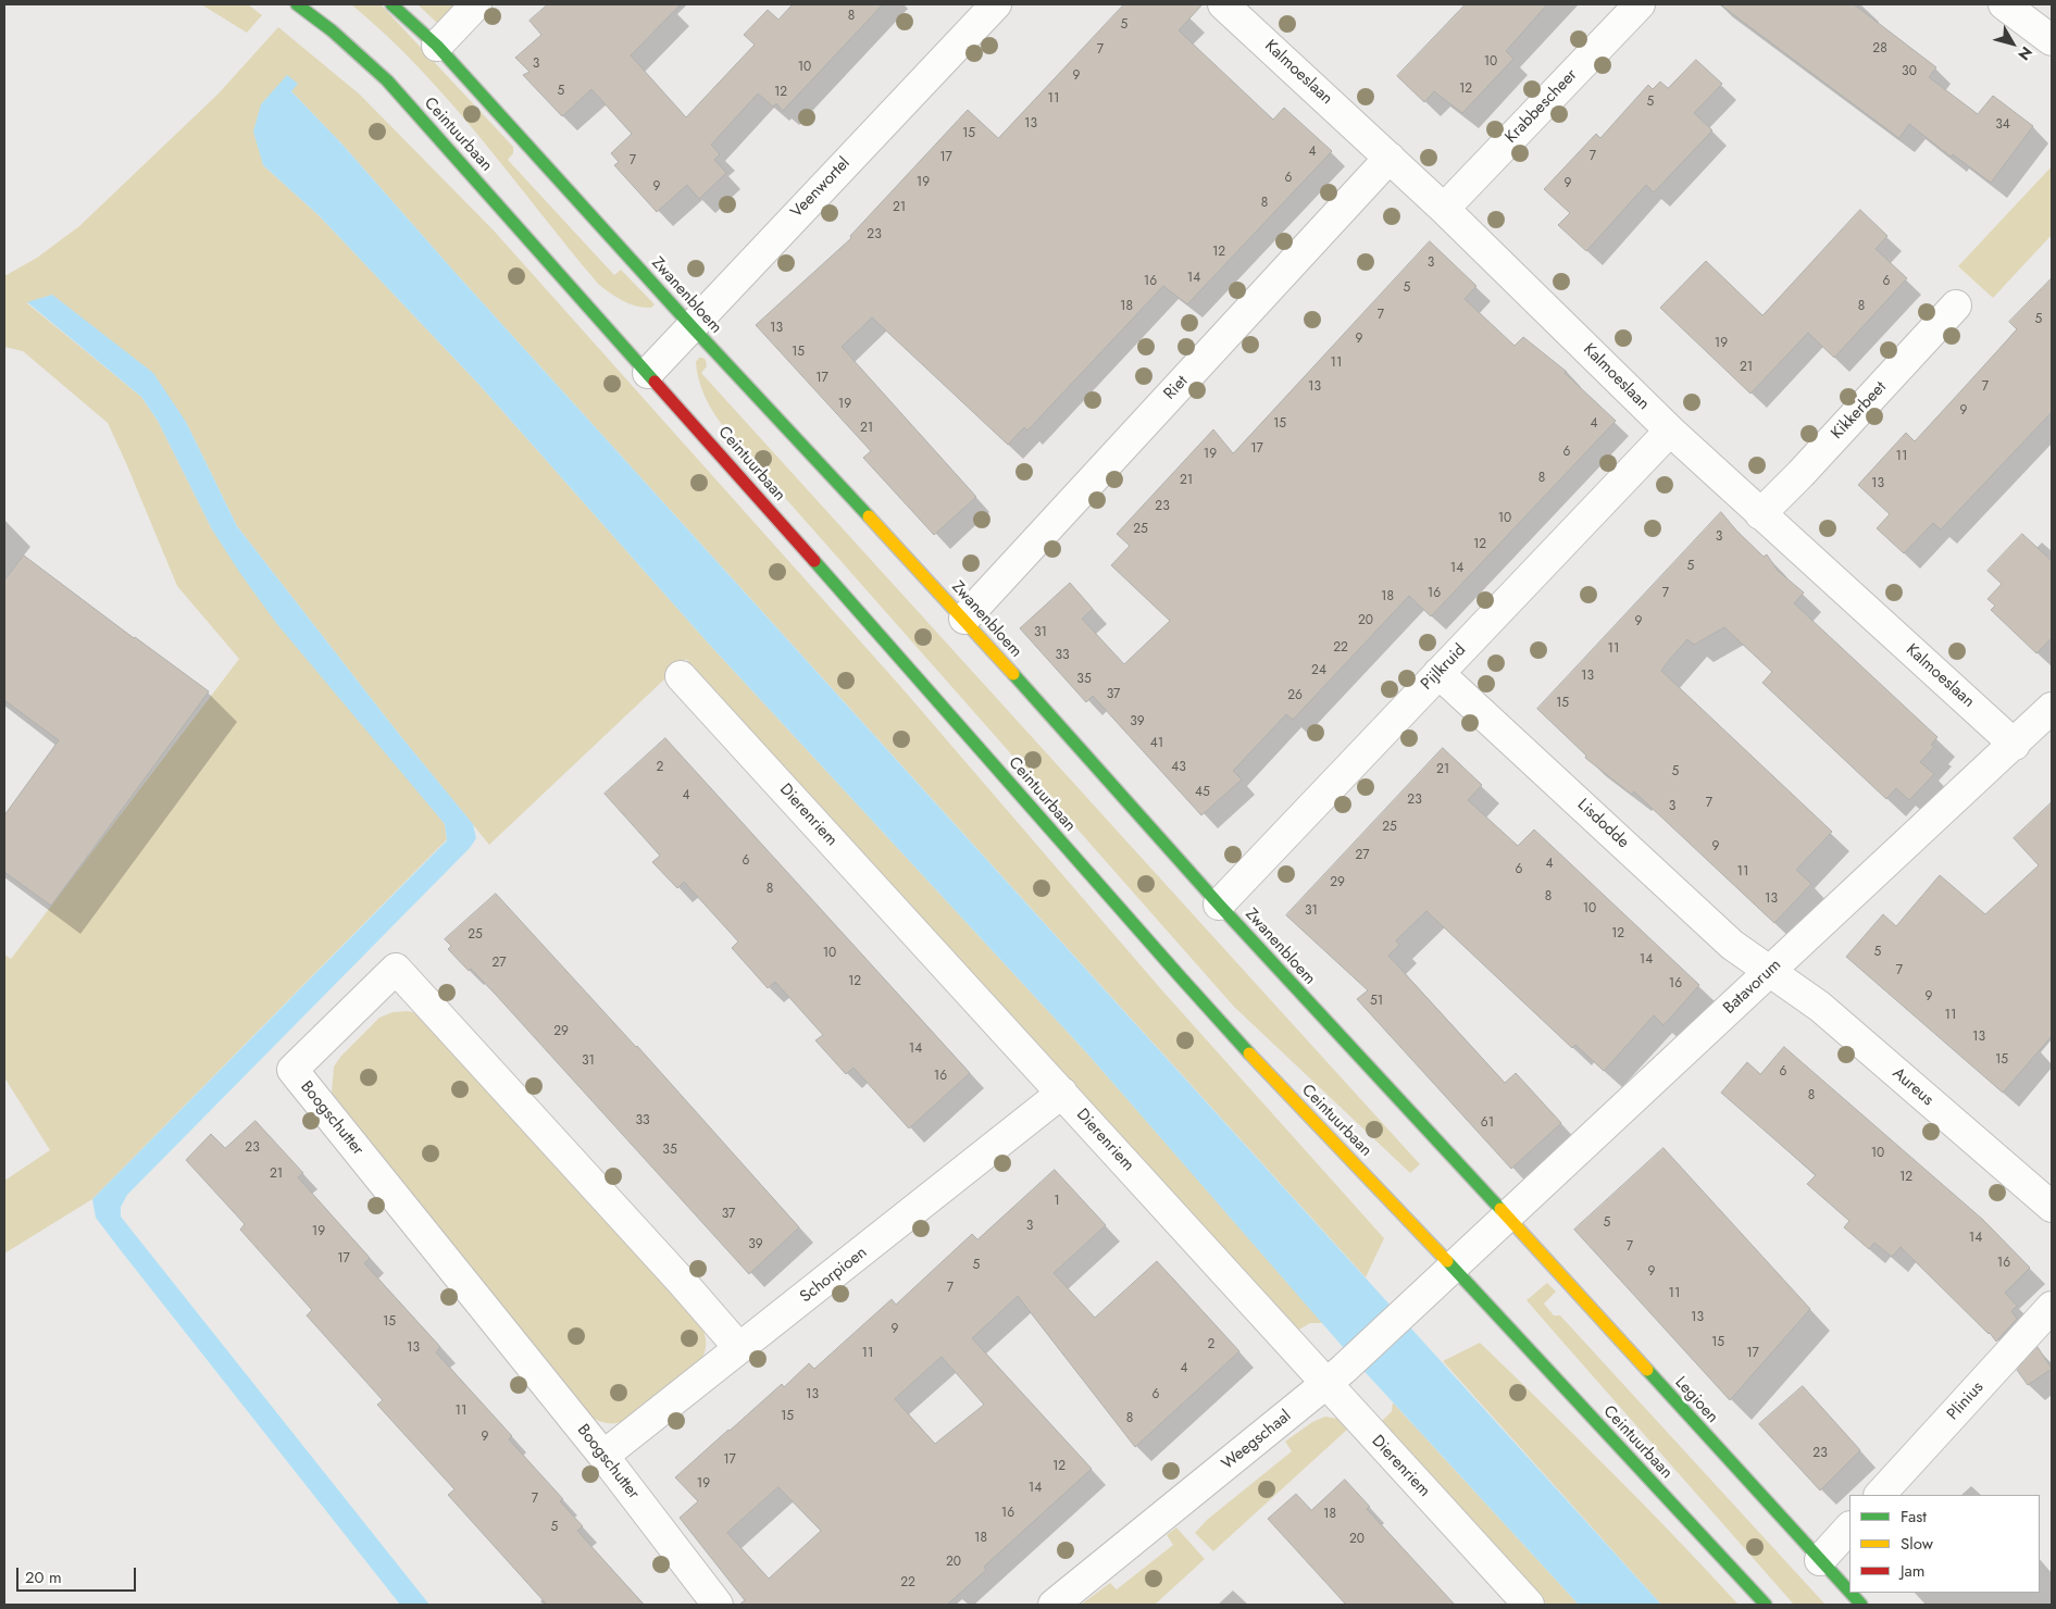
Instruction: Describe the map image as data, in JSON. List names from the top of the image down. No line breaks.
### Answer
{"streets":{"street":["Kalmoeslaan","Krabbescheer","Ceintuurbaan","Veenwortel","Zwanenbloem","Riet","Kikkerbeet","Pijlkruid","Dierenriem","Lisdodde","Batavorum","Aureus","Boogschutter","Schorpioen","Legioen","Plinius","Weegschaal"]},"crossings":[["Kalmoeslaan","Krabbescheer"],["Kalmoeslaan","Riet"],["Kalmoeslaan","Kikkerbeet"],["Kalmoeslaan","Pijlkruid"],["Kalmoeslaan","Batavorum"],["Ceintuurbaan","Veenwortel"],["Ceintuurbaan","Batavorum"],["Ceintuurbaan","Weegschaal"],["Veenwortel","Zwanenbloem"],["Zwanenbloem","Riet"],["Zwanenbloem","Pijlkruid"],["Zwanenbloem","Batavorum"],["Zwanenbloem","Legioen"],["Pijlkruid","Lisdodde"],["Dierenriem","Schorpioen"],["Dierenriem","Weegschaal"],["Lisdodde","Batavorum"],["Lisdodde","Aureus"],["Batavorum","Aureus"],["Batavorum","Legioen"],["Batavorum","Weegschaal"],["Boogschutter","Schorpioen"]],"house_numbers":["8","5","28","7","10","3","10","30","9","12","5","12","11","5","13","34","15","4","7","17","7","6","19","9","9","8","21","23","12","3","14","16","6","5","18","8","7","5","13","9","19","15","11","21","17","13","7","19","9","15","4","21","17","6","19","11","8","21","13","23","10","25","3","12","5","14","16","7","18","20","9","31","22","11","33","24","13","35","37","26","15","39","41","2","43","21","5","45","4","23","7","3","25","9","27","6","4","6","11","29","8","8","13","10","31","12","25","5","10","14","27","7","12","16","9","51","11","29","13","14","15","31","6","16","8","33","61","23","35","10","21","12","1","37","5","3","19","14","39","7","17","16","5","9","7","11","13","15","9","15","2","13","11","17","4","13","6","11","15","8","9","23","17","12","19","14","7","16","18","5","18","20","20","22"],"legend":["Fast","Slow","Jam"],"scale_bar":"20 m","north":"bottom right"}
